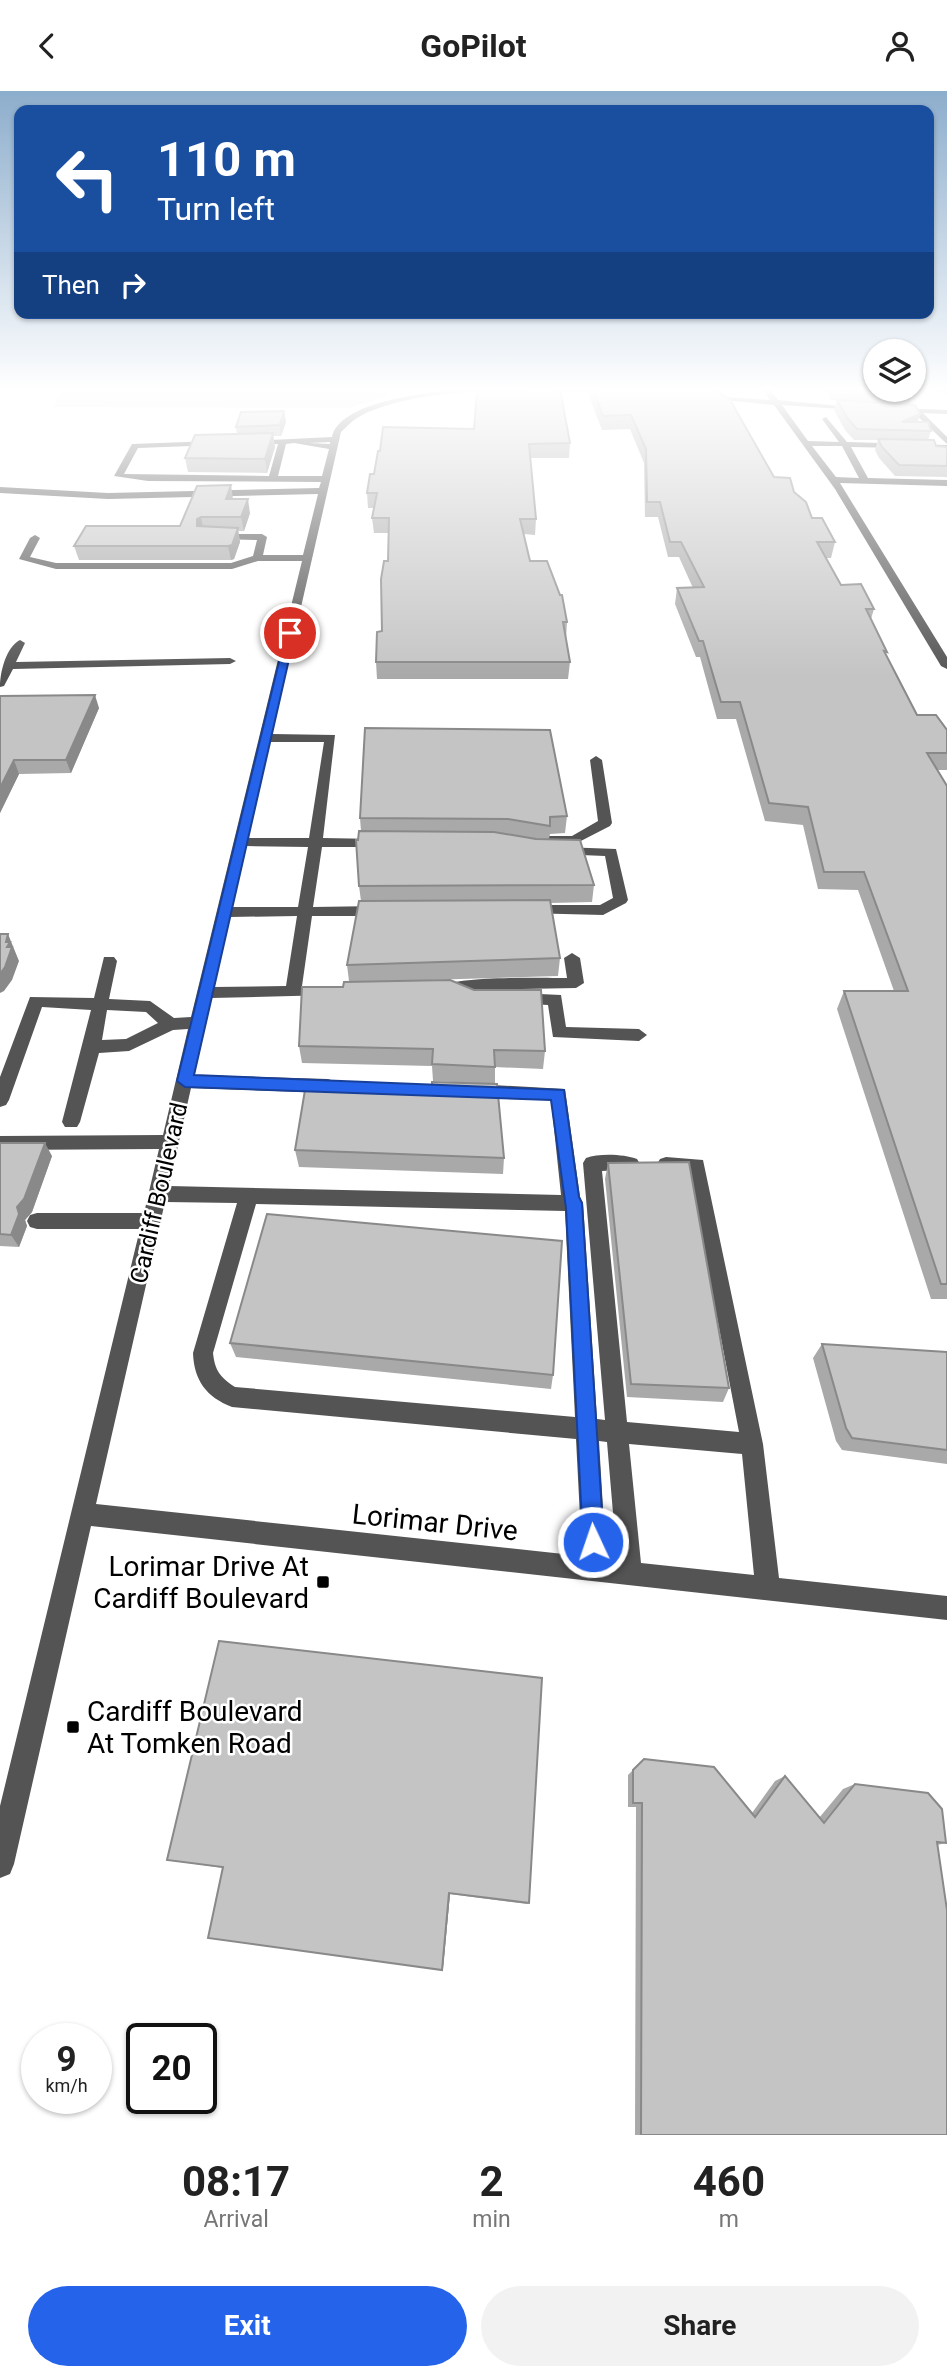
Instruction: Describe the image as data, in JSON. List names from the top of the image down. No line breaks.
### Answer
{"streets":{"street":["Cardiff Boulevard","Lorimar Drive"]},"crossings":[["Cardiff Boulevard","Lorimar Drive"]],"places":{"transit":["Lorimar Drive At Cardiff Boulevard","Cardiff Boulevard At Tomken Road"]},"page":{"header":"GoPilot","turn":["110 m","Turn left"],"then":"Then","speed":"9 km/h","limit":"20","eta":["08:17","Arrival","2","min","460","m"],"buttons":["Exit","Share"]}}
